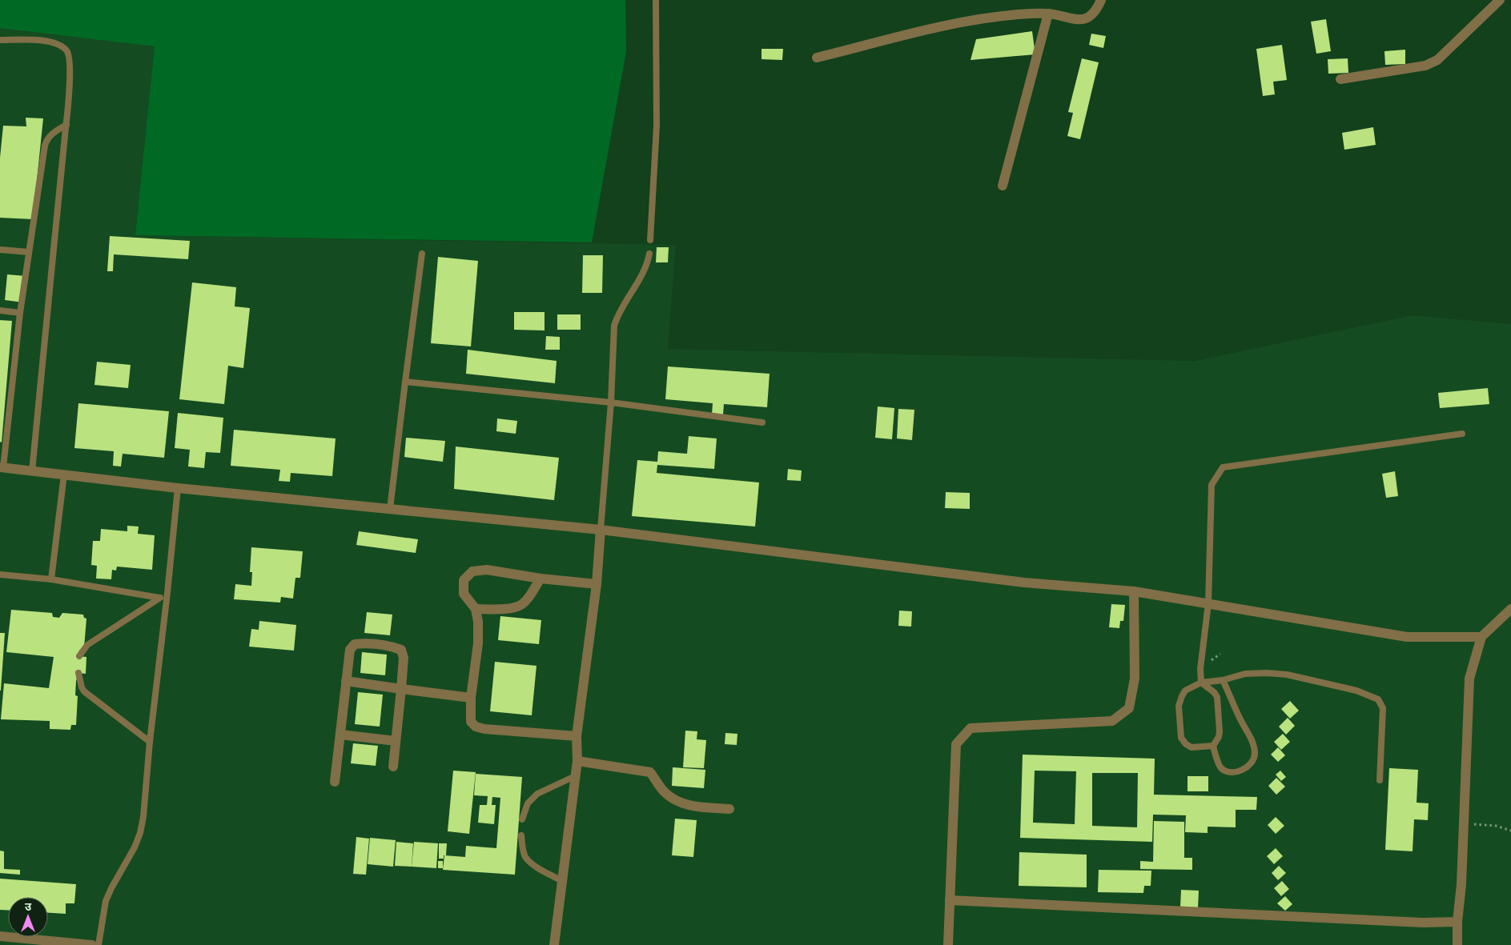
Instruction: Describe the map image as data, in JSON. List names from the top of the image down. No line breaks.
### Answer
{"north":"top"}
